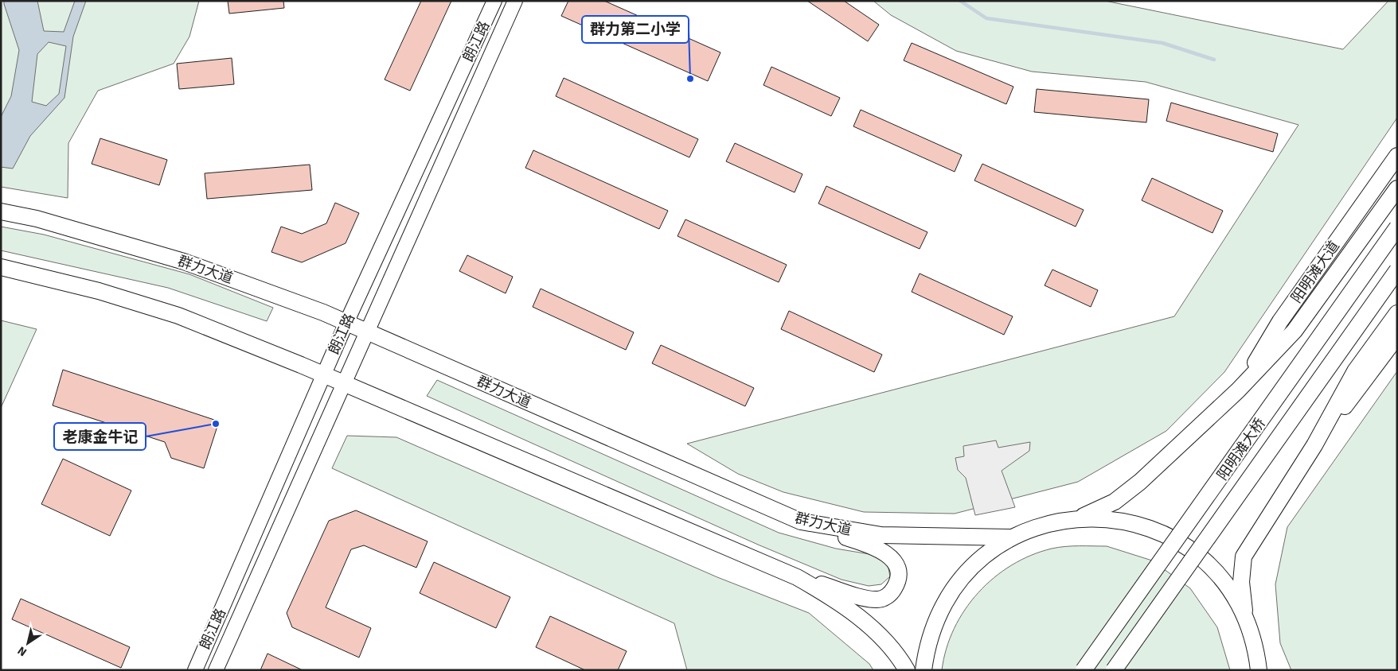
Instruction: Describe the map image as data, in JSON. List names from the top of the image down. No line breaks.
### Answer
{"streets":{"main road":["朗江路","群力大道","阳明滩大道","阳明滩大桥"]},"crossings":[["朗江路","群力大道"]],"places":["群力第二小学","老康金牛记"],"north":"bottom left"}
